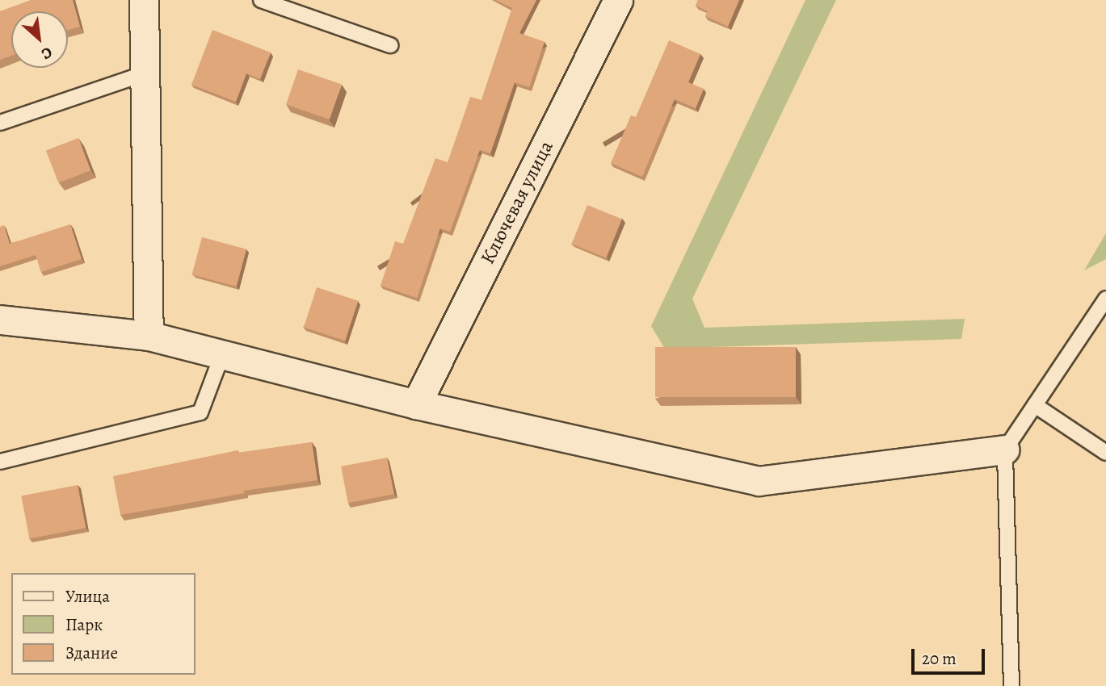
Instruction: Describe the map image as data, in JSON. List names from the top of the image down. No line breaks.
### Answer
{"streets":{"street":["Ключевая улица"]},"legend":["Улица","Парк","Здание"],"scale_bar":"20 m","north":"bottom right"}
